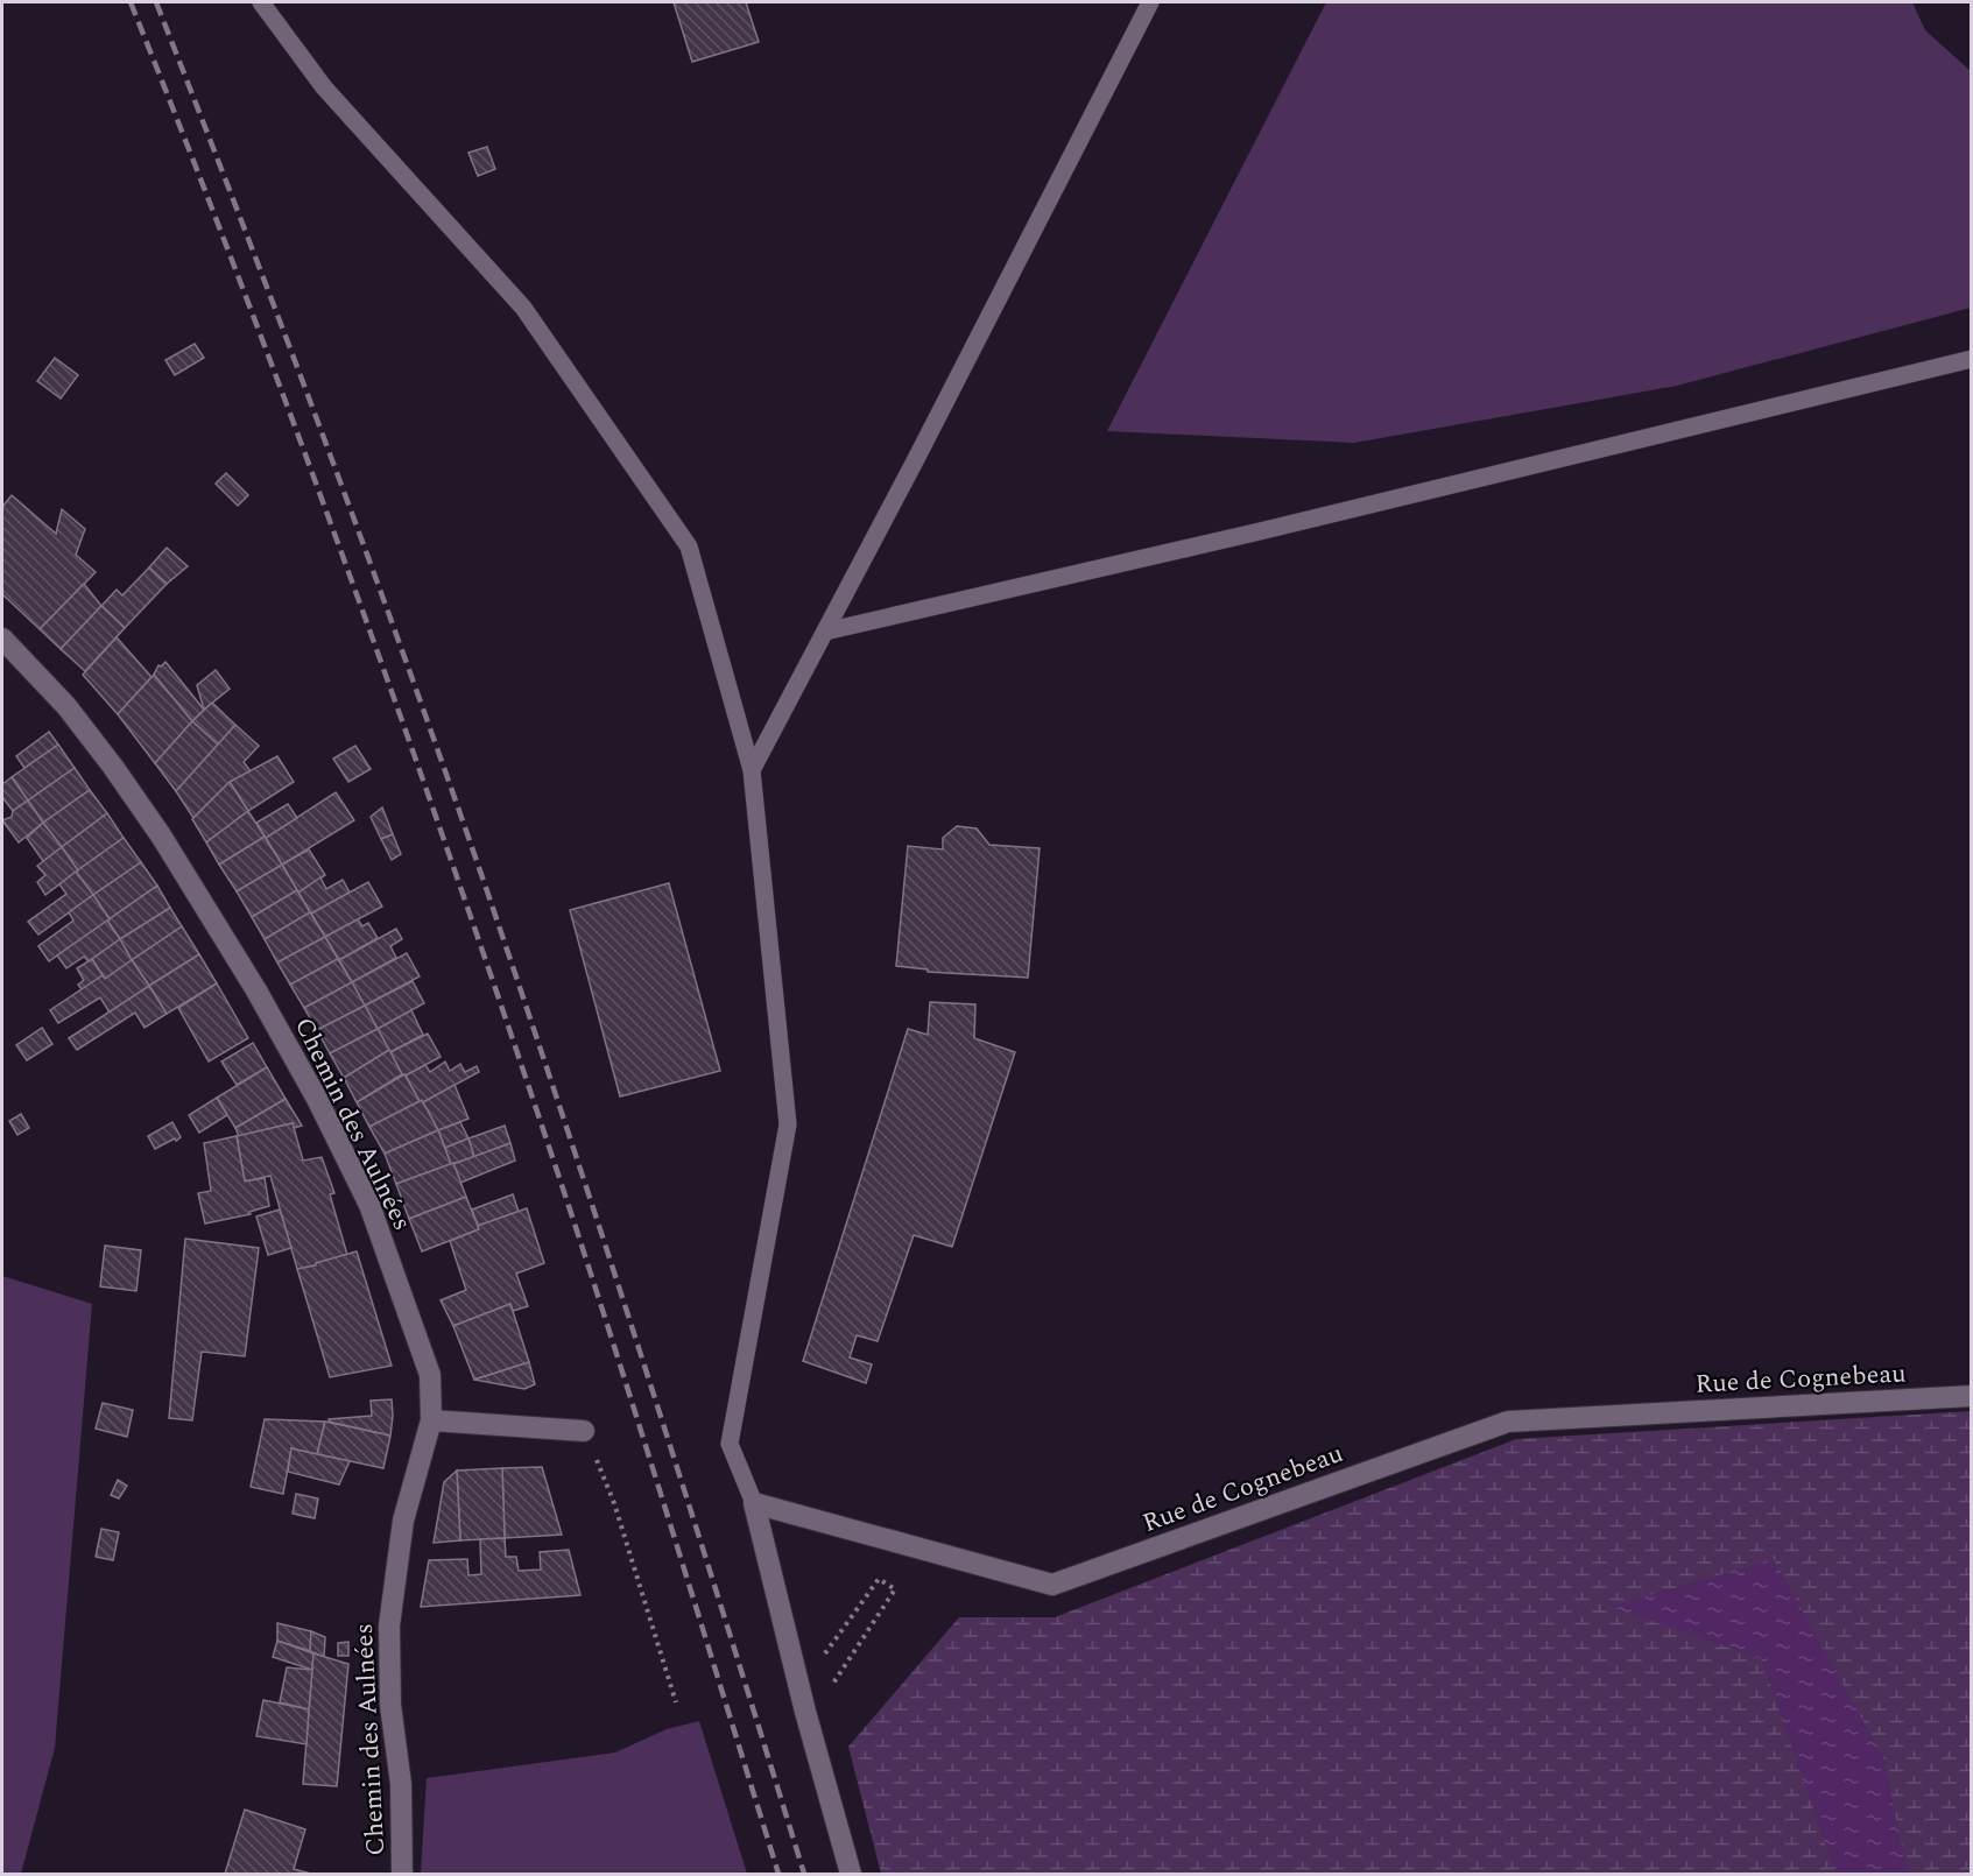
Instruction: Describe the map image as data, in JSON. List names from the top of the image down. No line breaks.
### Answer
{"streets":{"street":["Chemin des Aulnées","Rue de Cognebeau"]}}
